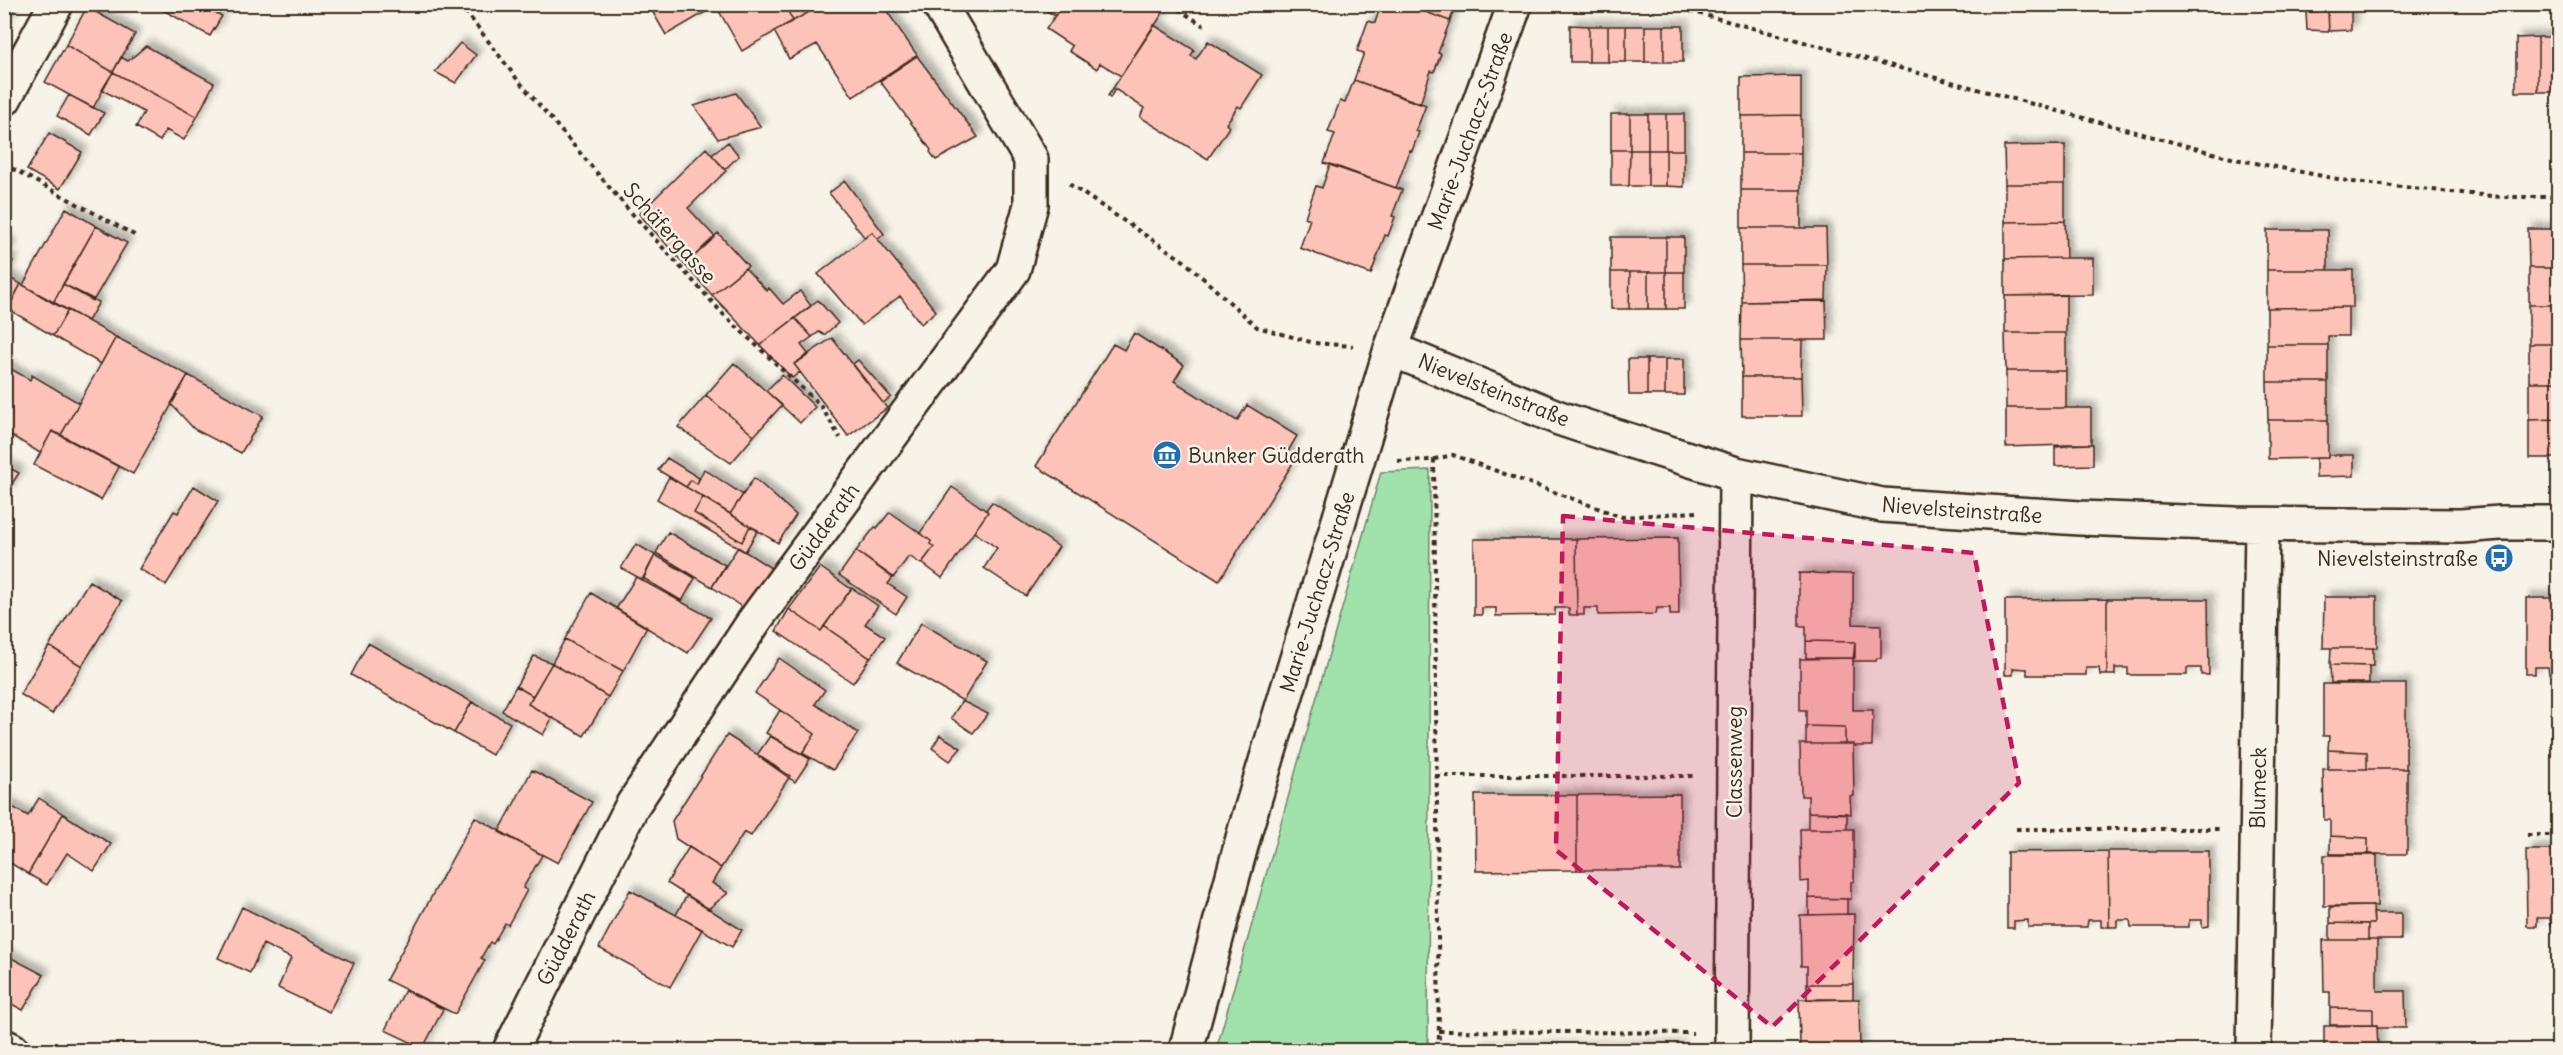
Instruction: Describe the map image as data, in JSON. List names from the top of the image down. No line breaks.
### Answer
{"streets":{"street":["Marie-Juchacz-Straße","Nievelsteinstraße","Güdderath","Classenweg","Blumeck"],"path":["Schäfergasse"]},"crossings":[["Marie-Juchacz-Straße","Nievelsteinstraße"],["Schäfergasse","Güdderath"],["Nievelsteinstraße","Classenweg"],["Nievelsteinstraße","Blumeck"]],"places":{"museum":["Bunker Güdderath"],"bus stop":["Nievelsteinstraße"]}}
